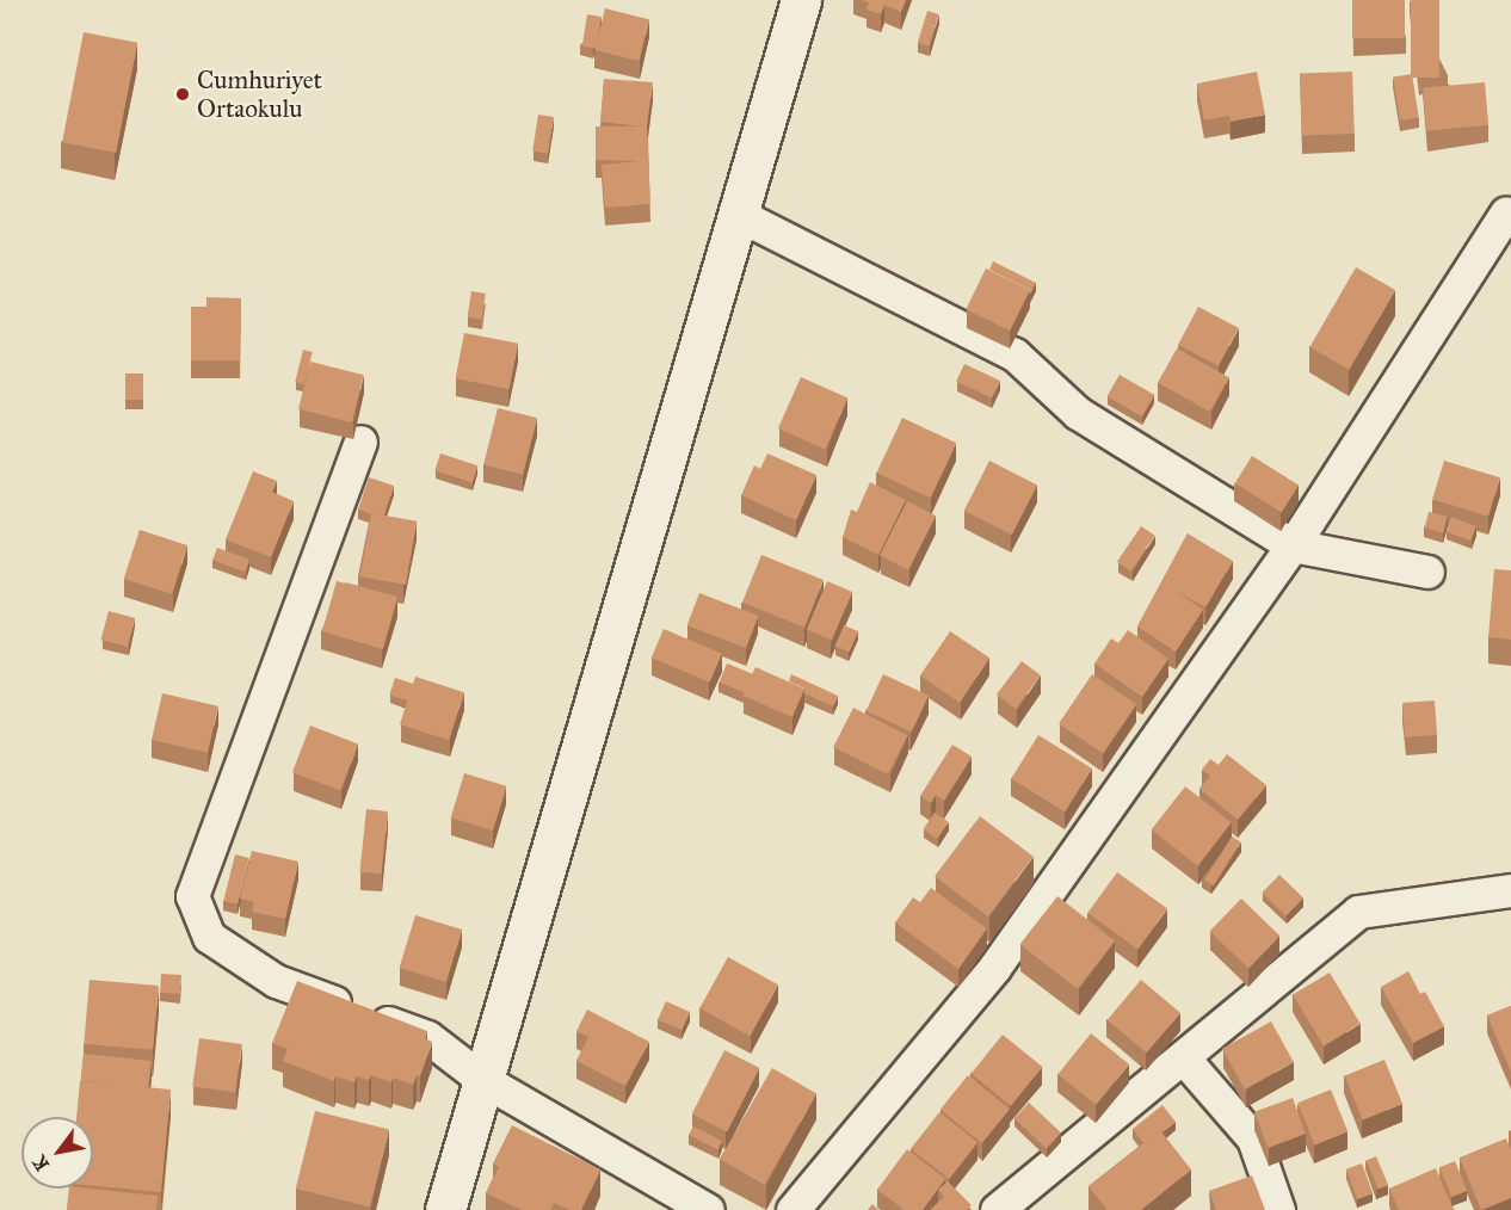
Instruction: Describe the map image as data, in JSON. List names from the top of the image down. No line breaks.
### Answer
{"places":["Cumhuriyet Ortaokulu"],"north":"bottom left"}
